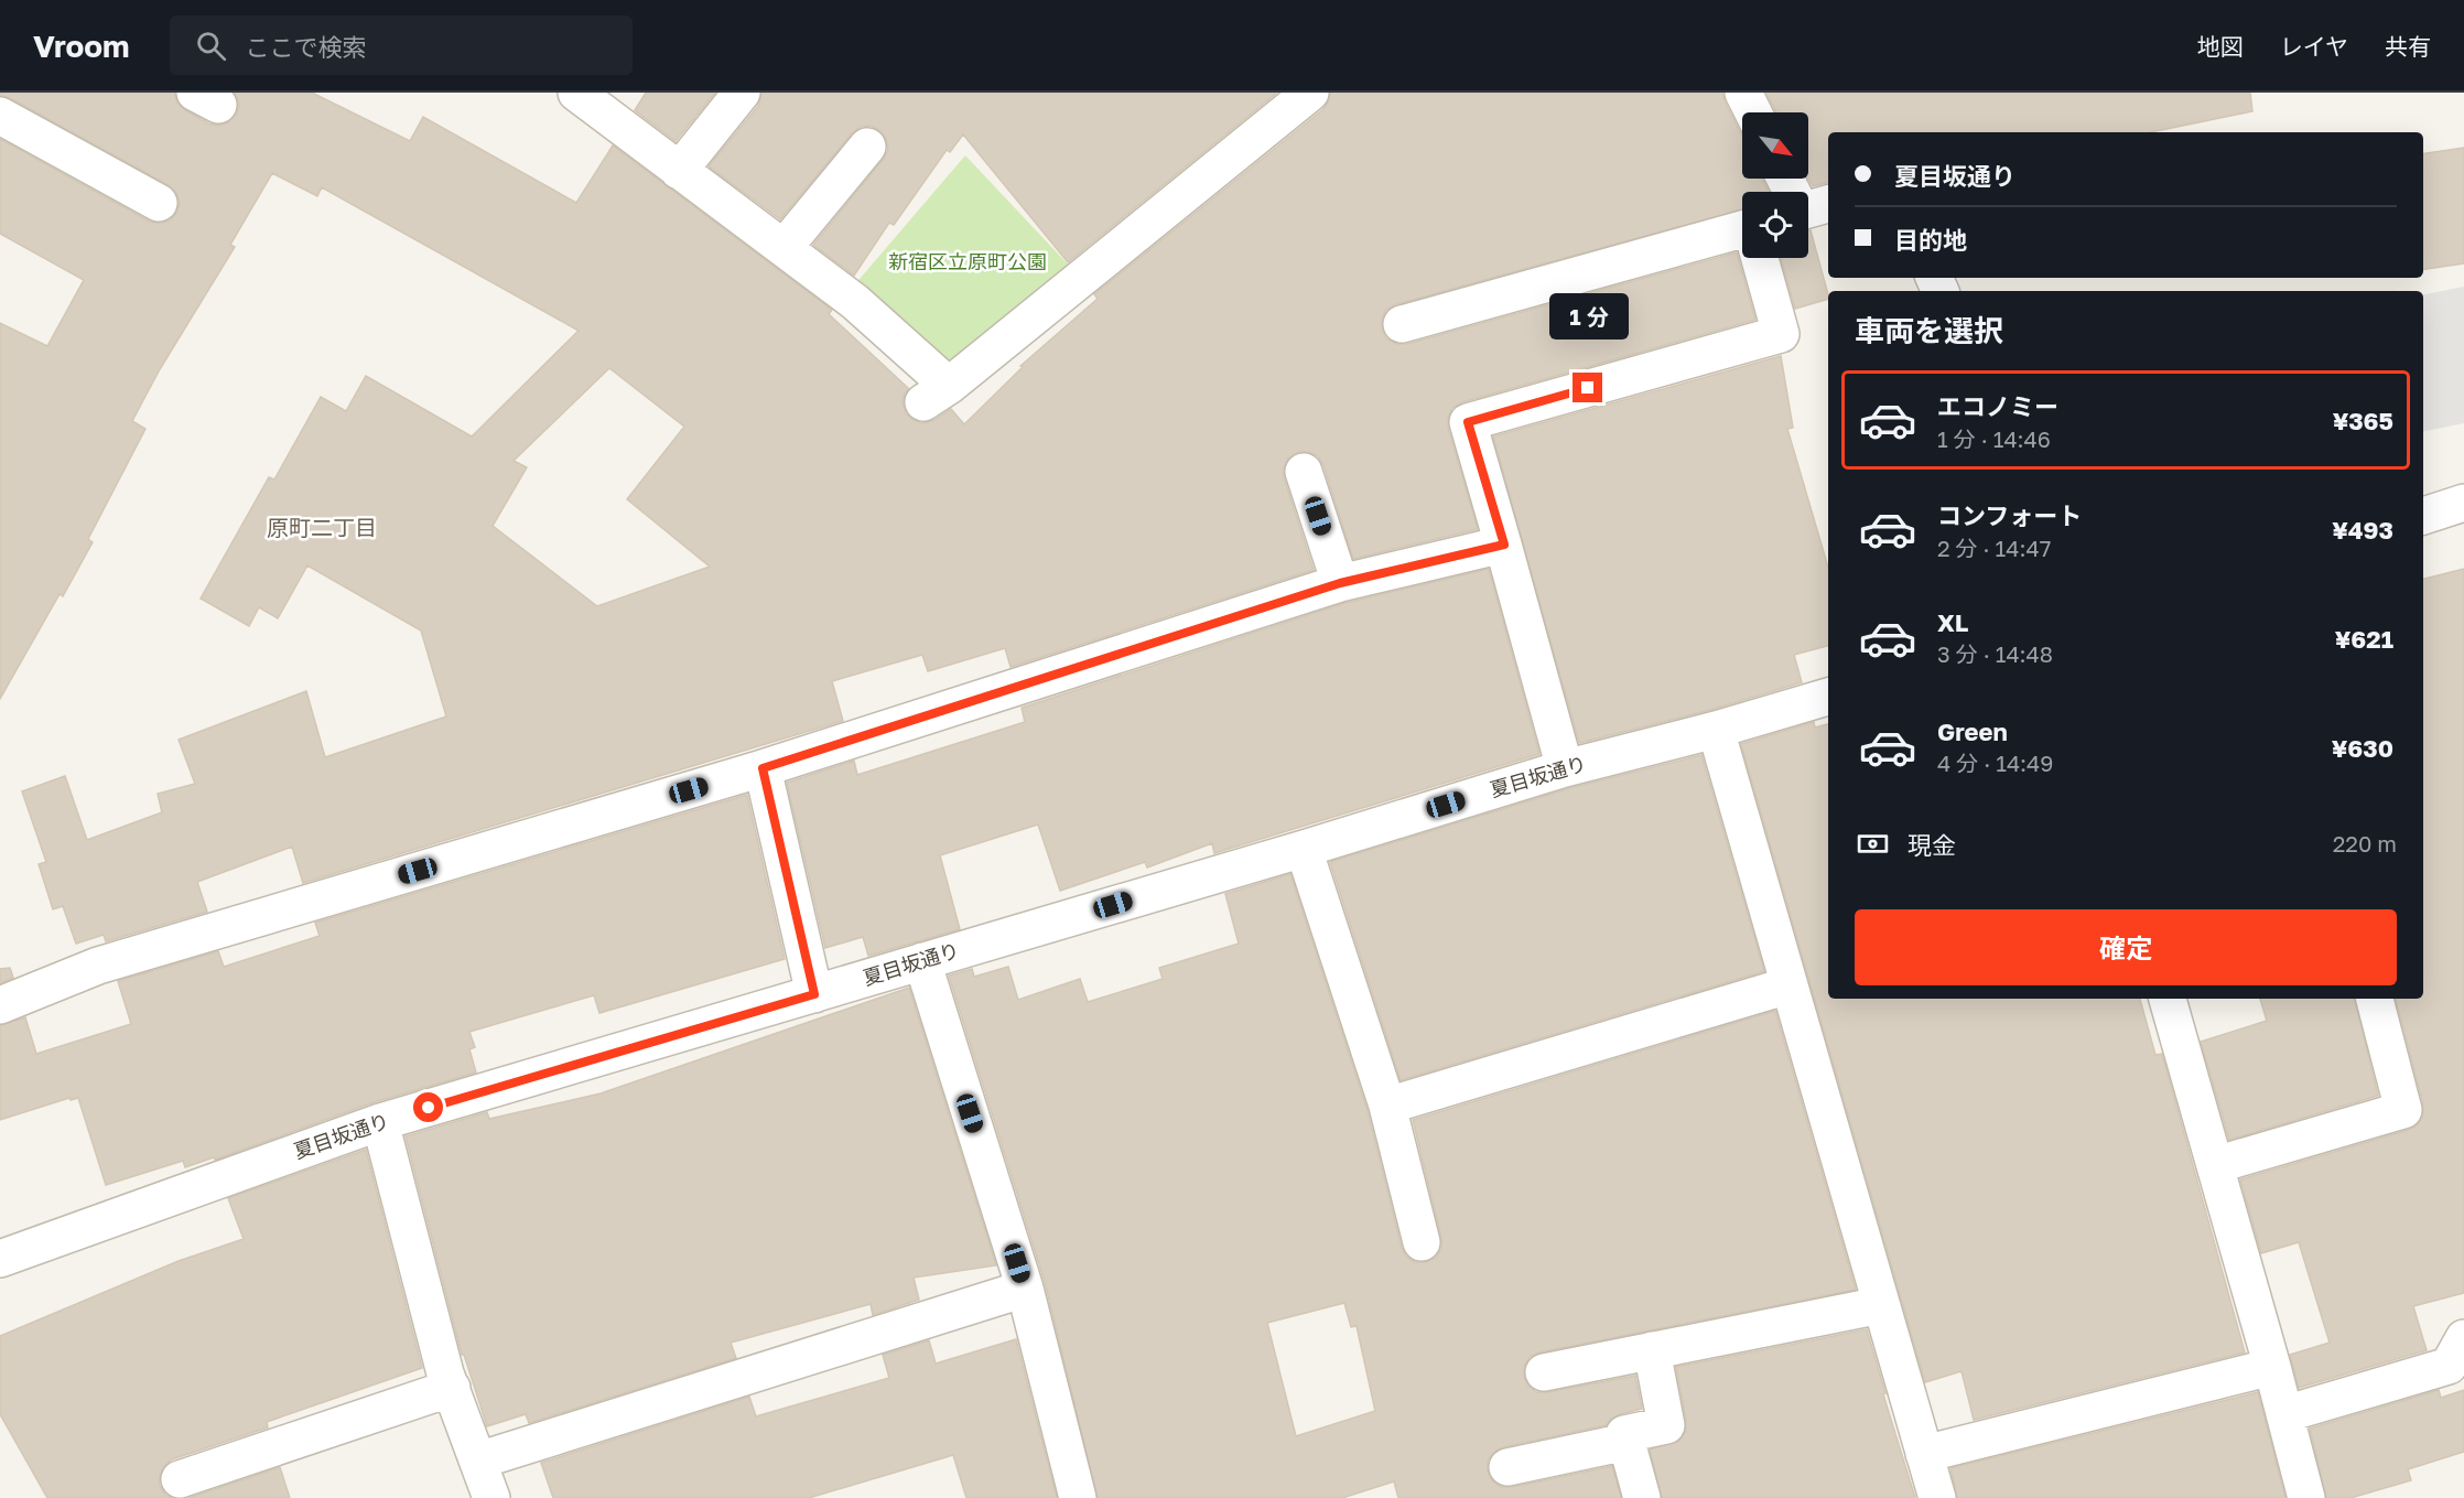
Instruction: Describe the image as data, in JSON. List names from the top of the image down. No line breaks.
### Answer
{"streets":{"street":["夏目坂通り"]},"districts":["原町二丁目"],"parks":["新宿区立原町公園"],"north":"bottom right","page":{"header":"Vroom","search":"ここで検索","nav":["地図","レイヤ","共有"],"banner":["夏目坂通り","目的地"],"heading":"車両を選択","bubble":"1 分","list":[{"name":"エコノミー","note":"1 分 · 14:46","value":"¥365"},{"name":"コンフォート","note":"2 分 · 14:47","value":"¥493"},{"name":"XL","note":"3 分 · 14:48","value":"¥621"},{"name":"Green","note":"4 分 · 14:49","value":"¥630"}],"pay":["現金","220 m"],"buttons":"確定"}}
